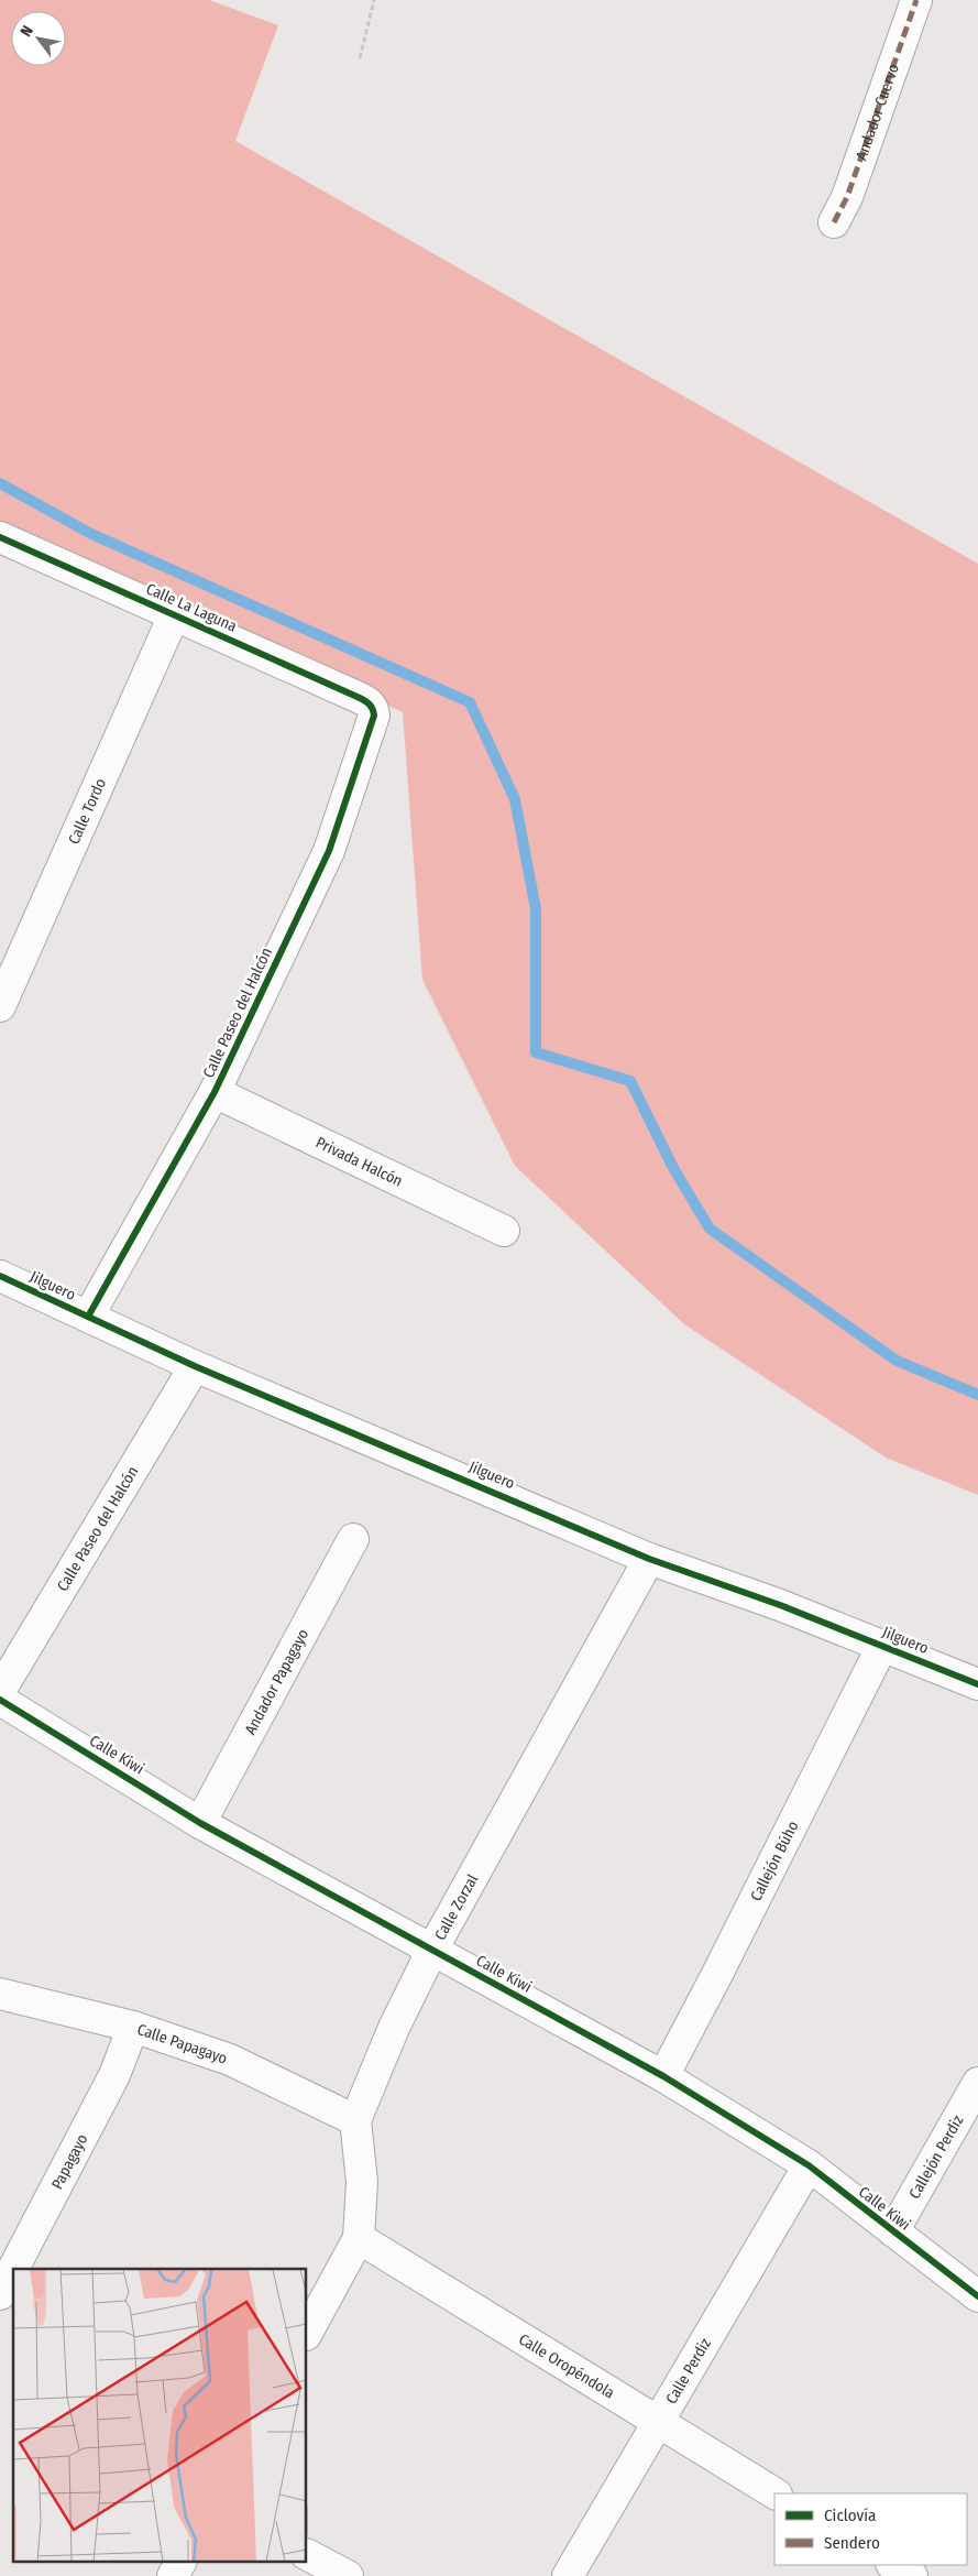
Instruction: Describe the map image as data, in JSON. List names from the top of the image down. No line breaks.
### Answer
{"streets":{"street":["Andador Cuervo","Calle La Laguna","Calle Tordo","Calle Paseo del Halcón","Privada Halcón","Jilguero","Andador Papagayo","Calle Kiwi","Callejón Búho","Calle Zorzal","Calle Papagayo","Callejón Perdiz","Papagayo","Calle Oropéndola","Calle Perdiz"]},"crossings":[["Calle La Laguna","Calle Tordo"],["Calle La Laguna","Calle Paseo del Halcón"],["Calle Paseo del Halcón","Privada Halcón"],["Calle Paseo del Halcón","Jilguero"],["Jilguero","Callejón Búho"],["Jilguero","Calle Zorzal"],["Andador Papagayo","Calle Kiwi"],["Calle Kiwi","Callejón Búho"],["Calle Kiwi","Calle Zorzal"],["Calle Kiwi","Callejón Perdiz"],["Calle Kiwi","Calle Perdiz"],["Calle Zorzal","Calle Papagayo"],["Calle Zorzal","Calle Oropéndola"],["Calle Papagayo","Papagayo"],["Calle Oropéndola","Calle Perdiz"]],"legend":["Ciclovía","Sendero"],"north":"top left"}
